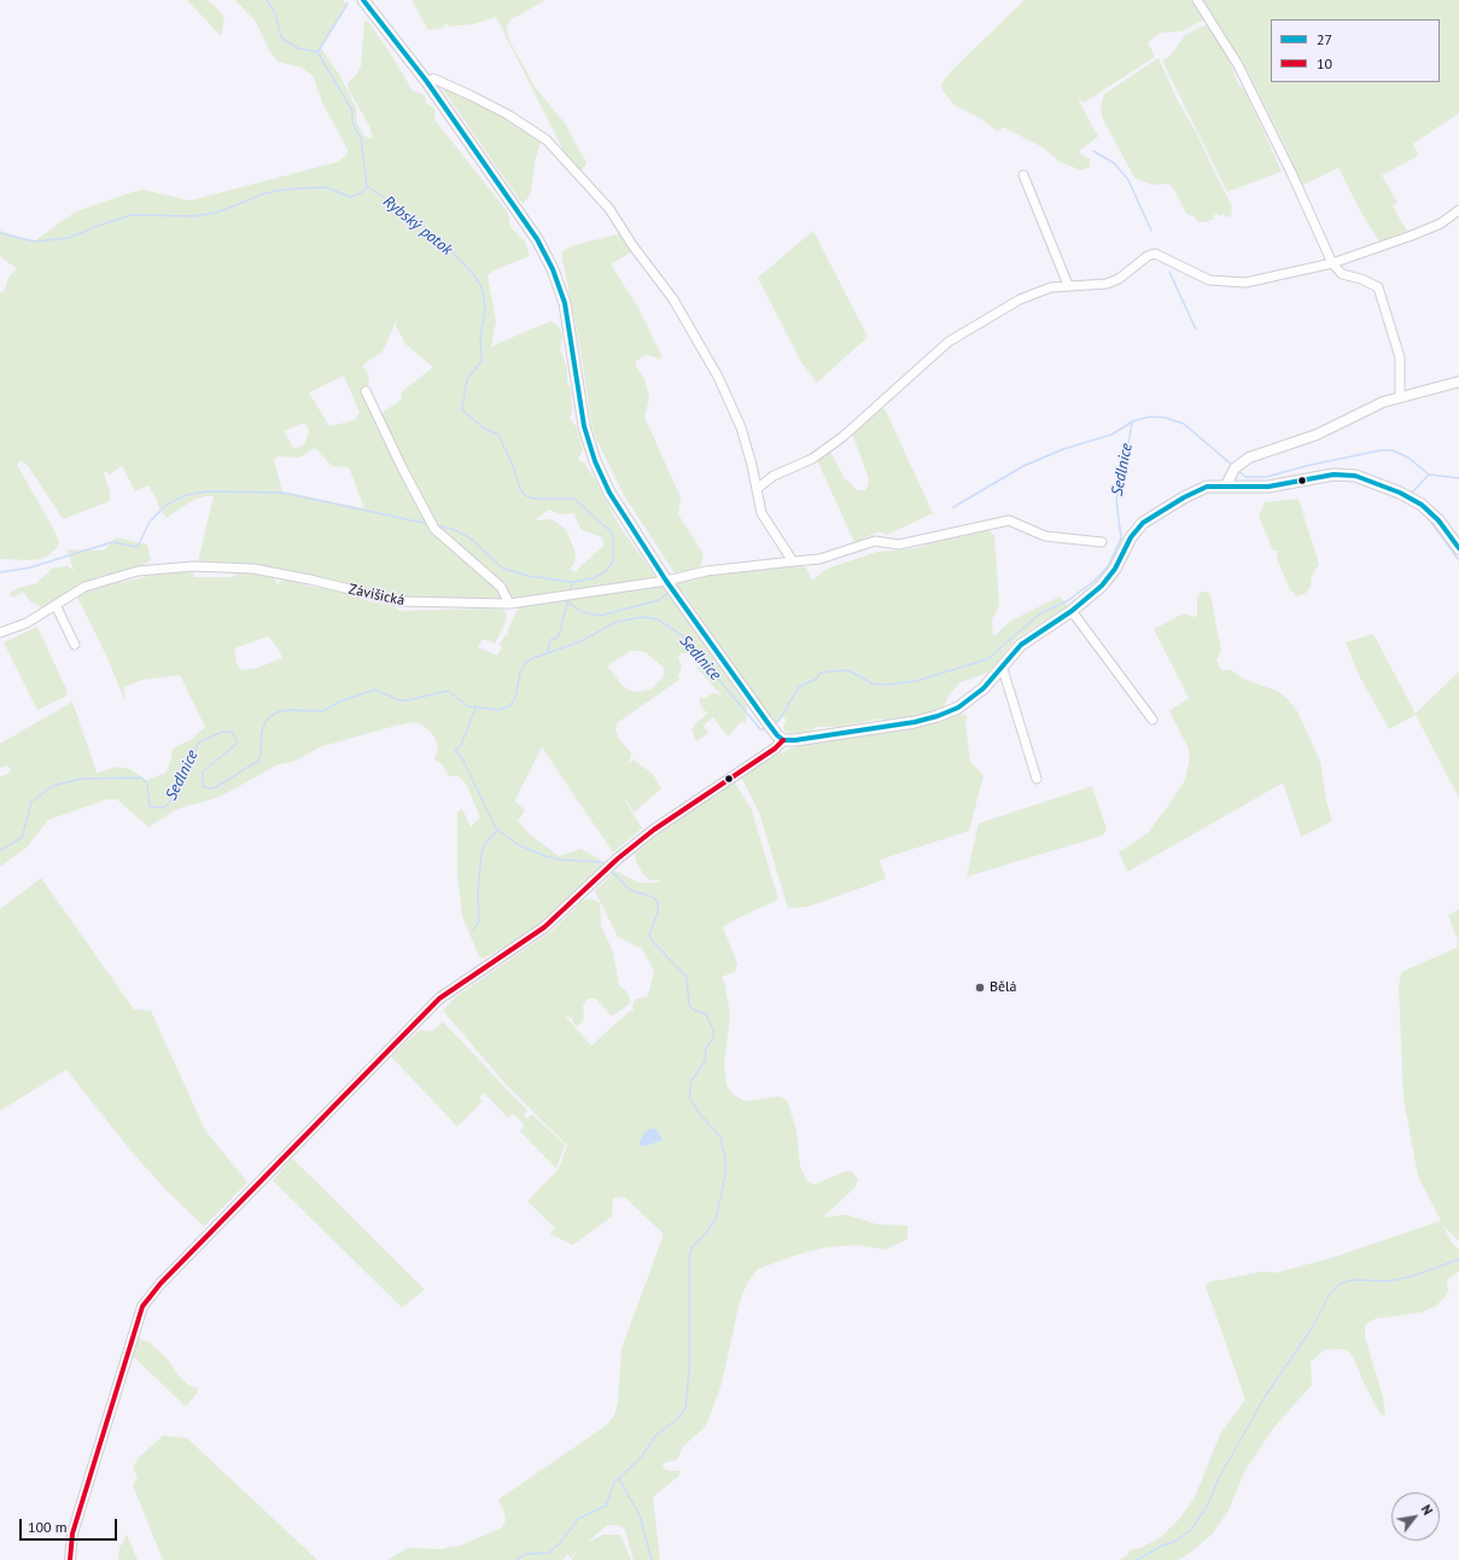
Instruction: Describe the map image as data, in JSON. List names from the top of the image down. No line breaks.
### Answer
{"streets":{"street":["Závišická"]},"water":["Rybský potok","Sedlnice"],"places":["Bělá"],"lines":["transit line 27","transit line 10"],"legend":["27","10"],"scale_bar":"100 m","north":"top right"}
